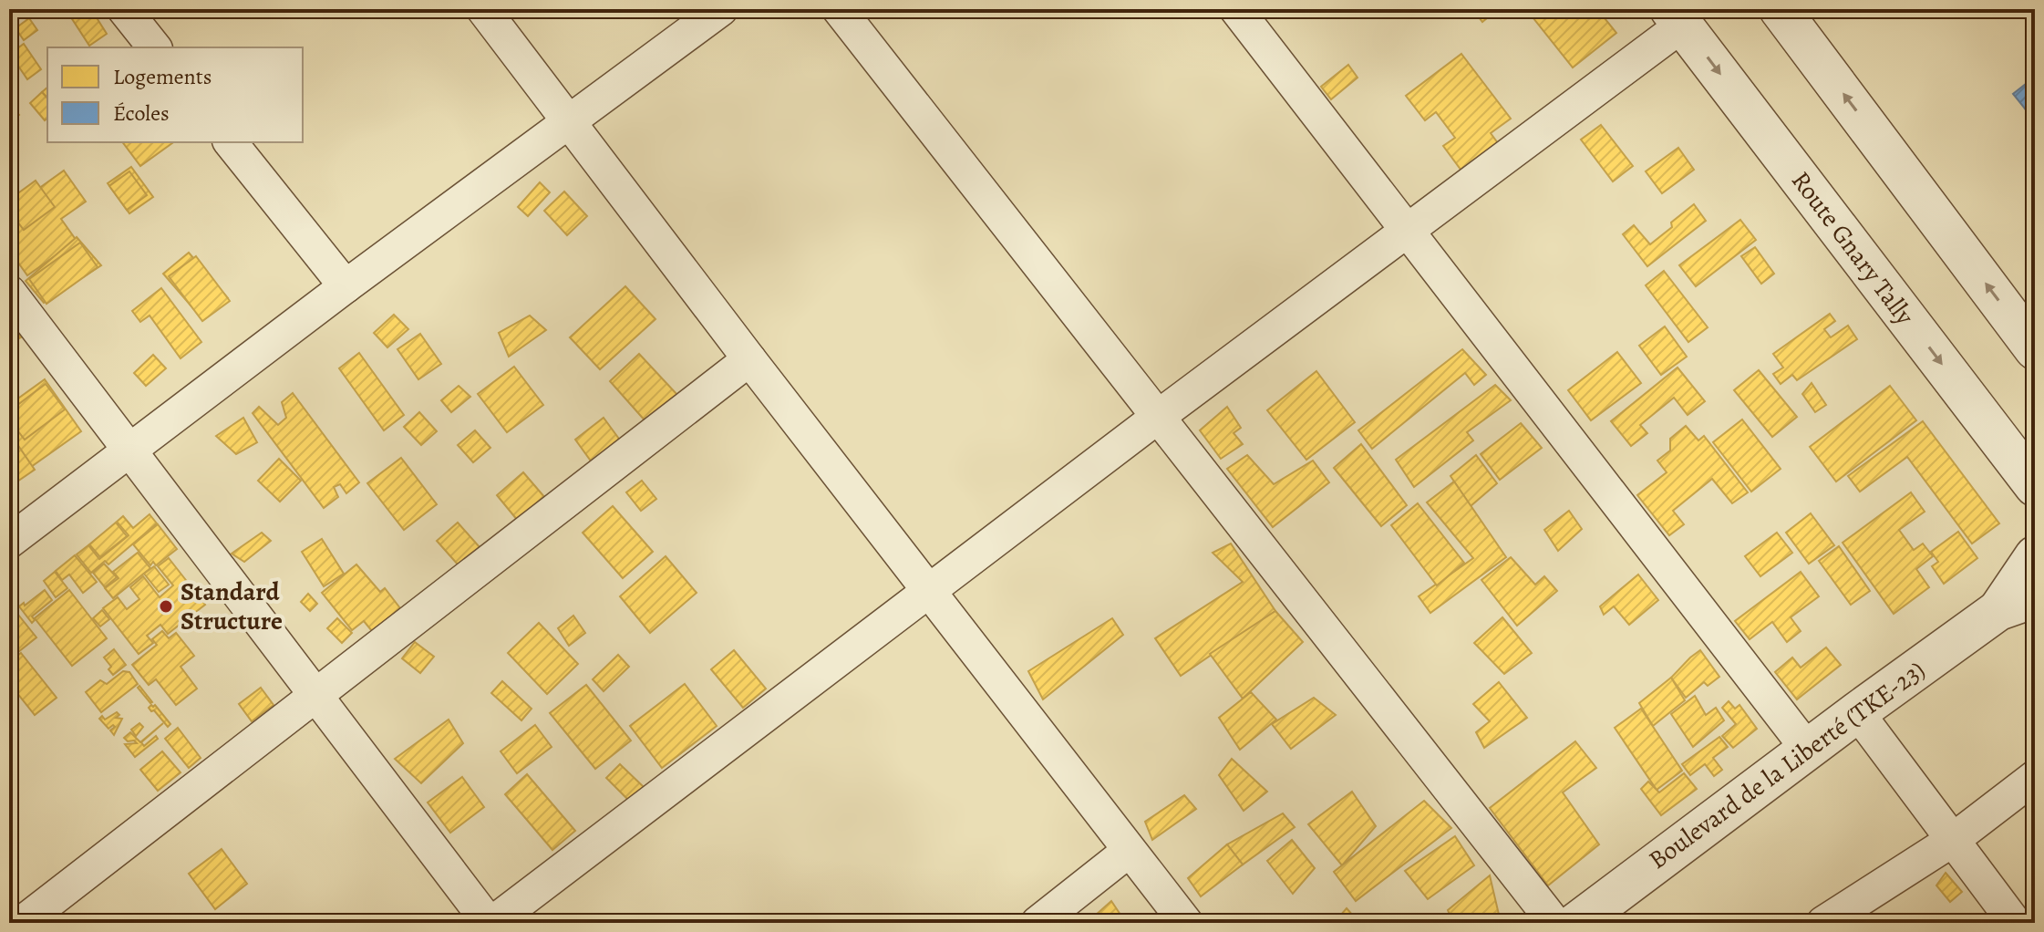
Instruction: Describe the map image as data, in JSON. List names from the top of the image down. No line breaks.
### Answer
{"streets":{"street":["Route Gnary Tally","Boulevard de la Liberté (TKE-23)"]},"places":["Standard Structure"],"legend":["Logements","Écoles"]}
